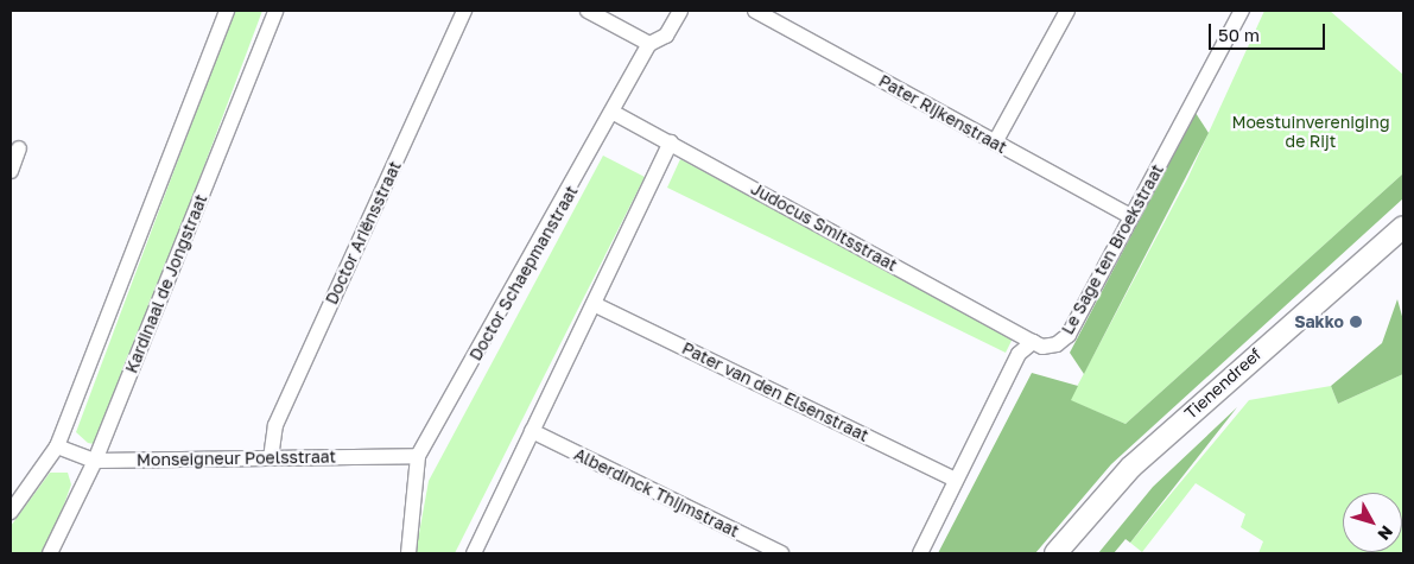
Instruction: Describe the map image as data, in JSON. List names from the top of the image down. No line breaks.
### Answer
{"streets":{"street":["Pater Rijkenstraat","Judocus Smitsstraat","Doctor Ariënsstraat","Le Sage ten Broekstraat","Doctor Schaepmanstraat","Kardinaal de Jongstraat","Tienendreef","Pater van den Elsenstraat","Monseigneur Poelsstraat","Alberdinck Thijmstraat"]},"crossings":[["Pater Rijkenstraat","Le Sage ten Broekstraat"],["Judocus Smitsstraat","Le Sage ten Broekstraat"],["Judocus Smitsstraat","Doctor Schaepmanstraat"],["Doctor Ariënsstraat","Monseigneur Poelsstraat"],["Doctor Schaepmanstraat","Monseigneur Poelsstraat"],["Kardinaal de Jongstraat","Monseigneur Poelsstraat"]],"parks":["Moestuinvereniging de Rijt"],"places":["Sakko"],"scale_bar":"50 m","north":"bottom right"}
